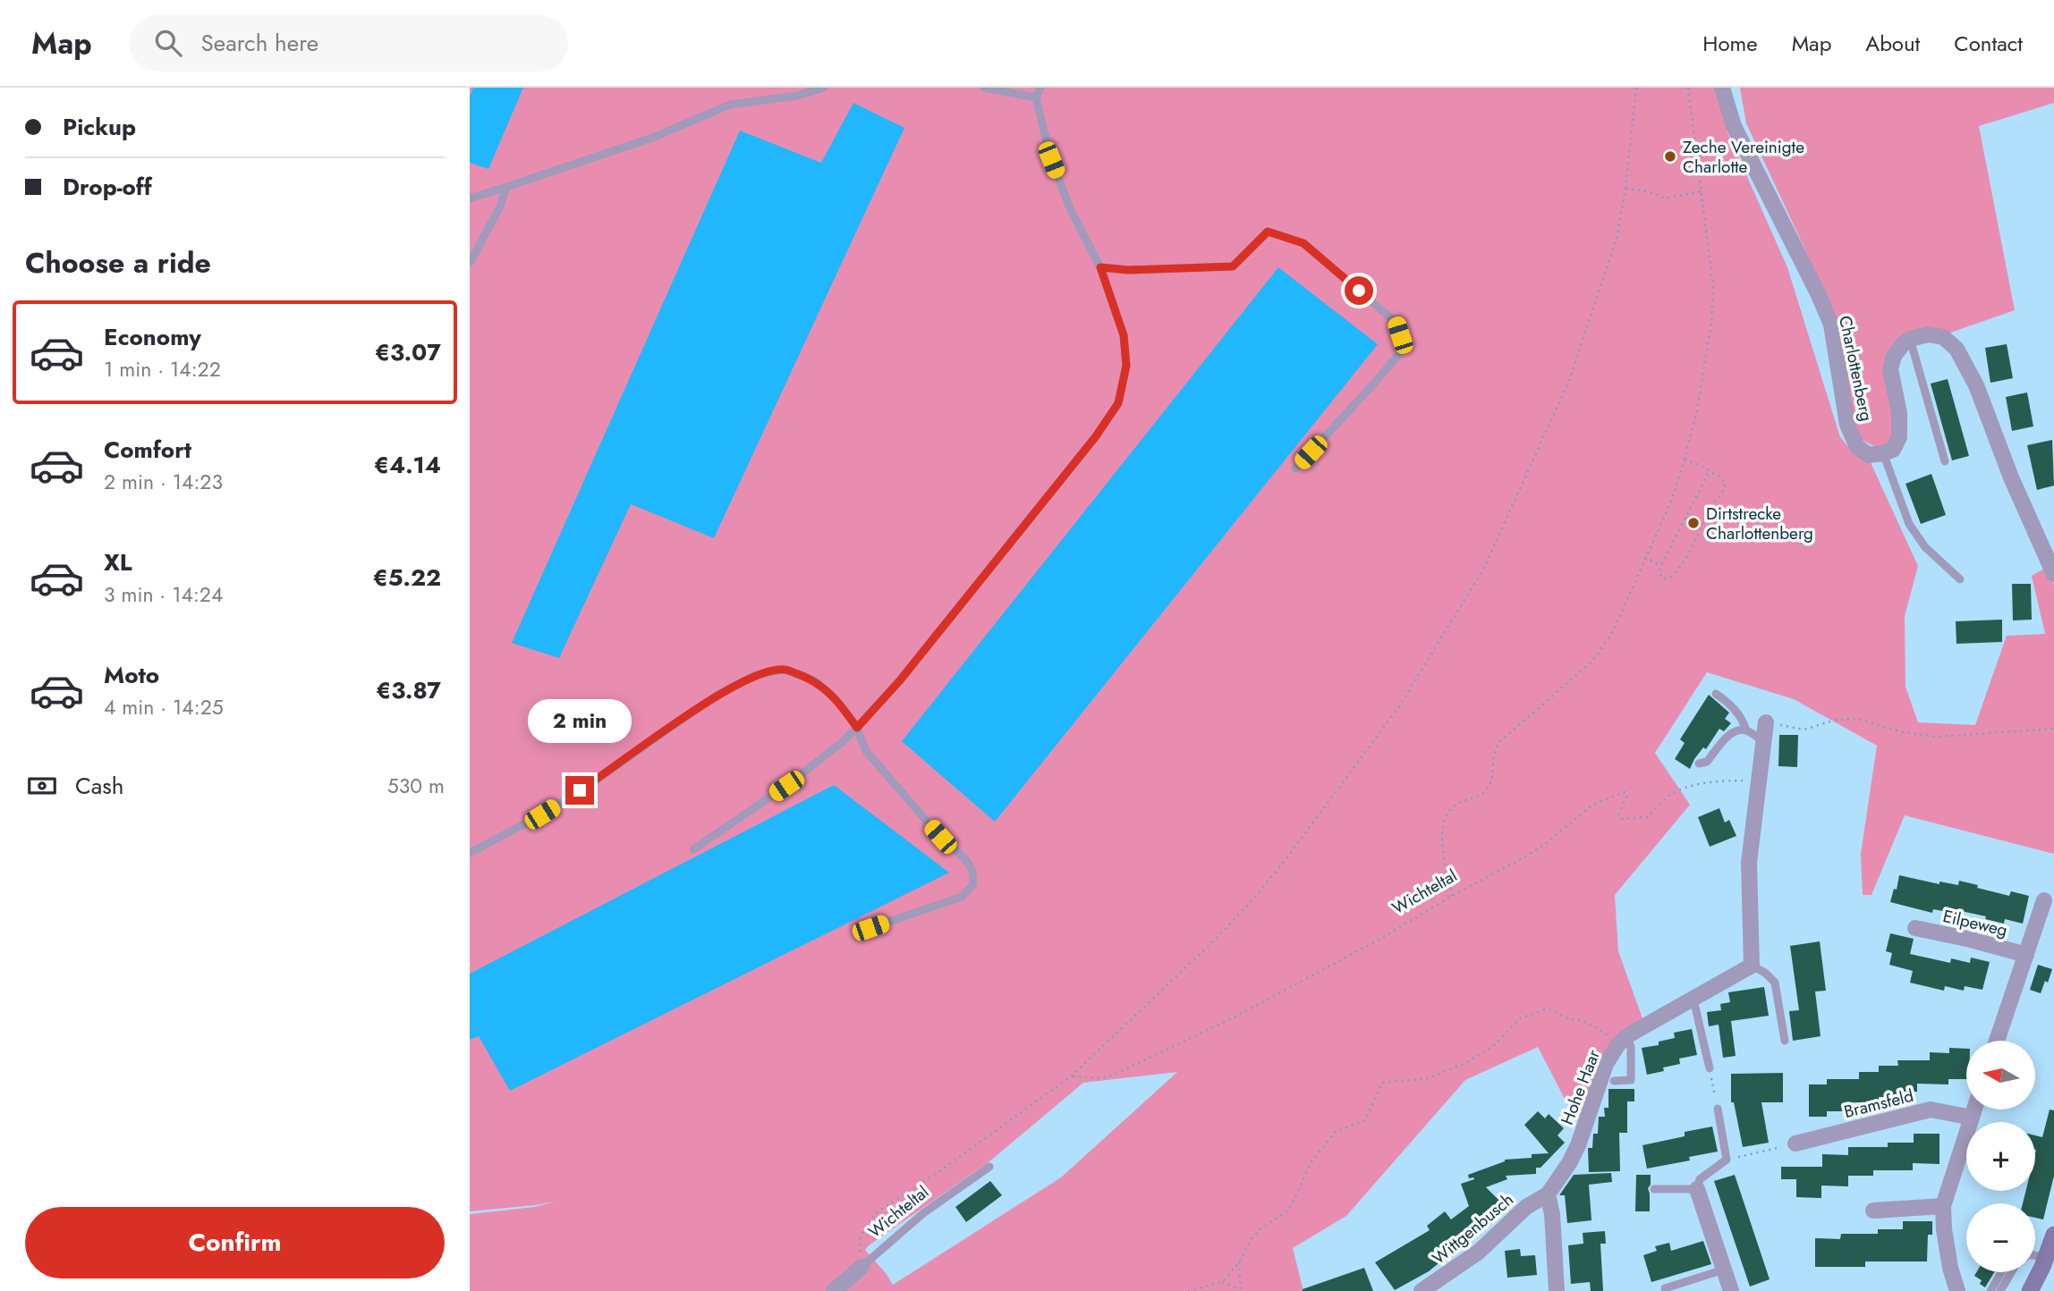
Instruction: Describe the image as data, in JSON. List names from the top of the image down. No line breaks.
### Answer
{"streets":{"street":["Charlottenberg","Wichteltal","Eilpeweg","Hohe Haar","Bramsfeld","Wittgenbusch"]},"crossings":[["Hohe Haar","Wittgenbusch"]],"places":["Zeche Vereinigte Charlotte","Dirtstrecke Charlottenberg"],"north":"left","page":{"header":"Map","search":"Search here","nav":["Home","Map","About","Contact"],"banner":["Pickup","Drop-off"],"heading":"Choose a ride","list":[{"name":"Economy","note":"1 min · 14:22","value":"€3.07"},{"name":"Comfort","note":"2 min · 14:23","value":"€4.14"},{"name":"XL","note":"3 min · 14:24","value":"€5.22"},{"name":"Moto","note":"4 min · 14:25","value":"€3.87"}],"bubble":"2 min","pay":["Cash","530 m"],"map_buttons":["+","−"],"buttons":"Confirm"}}
